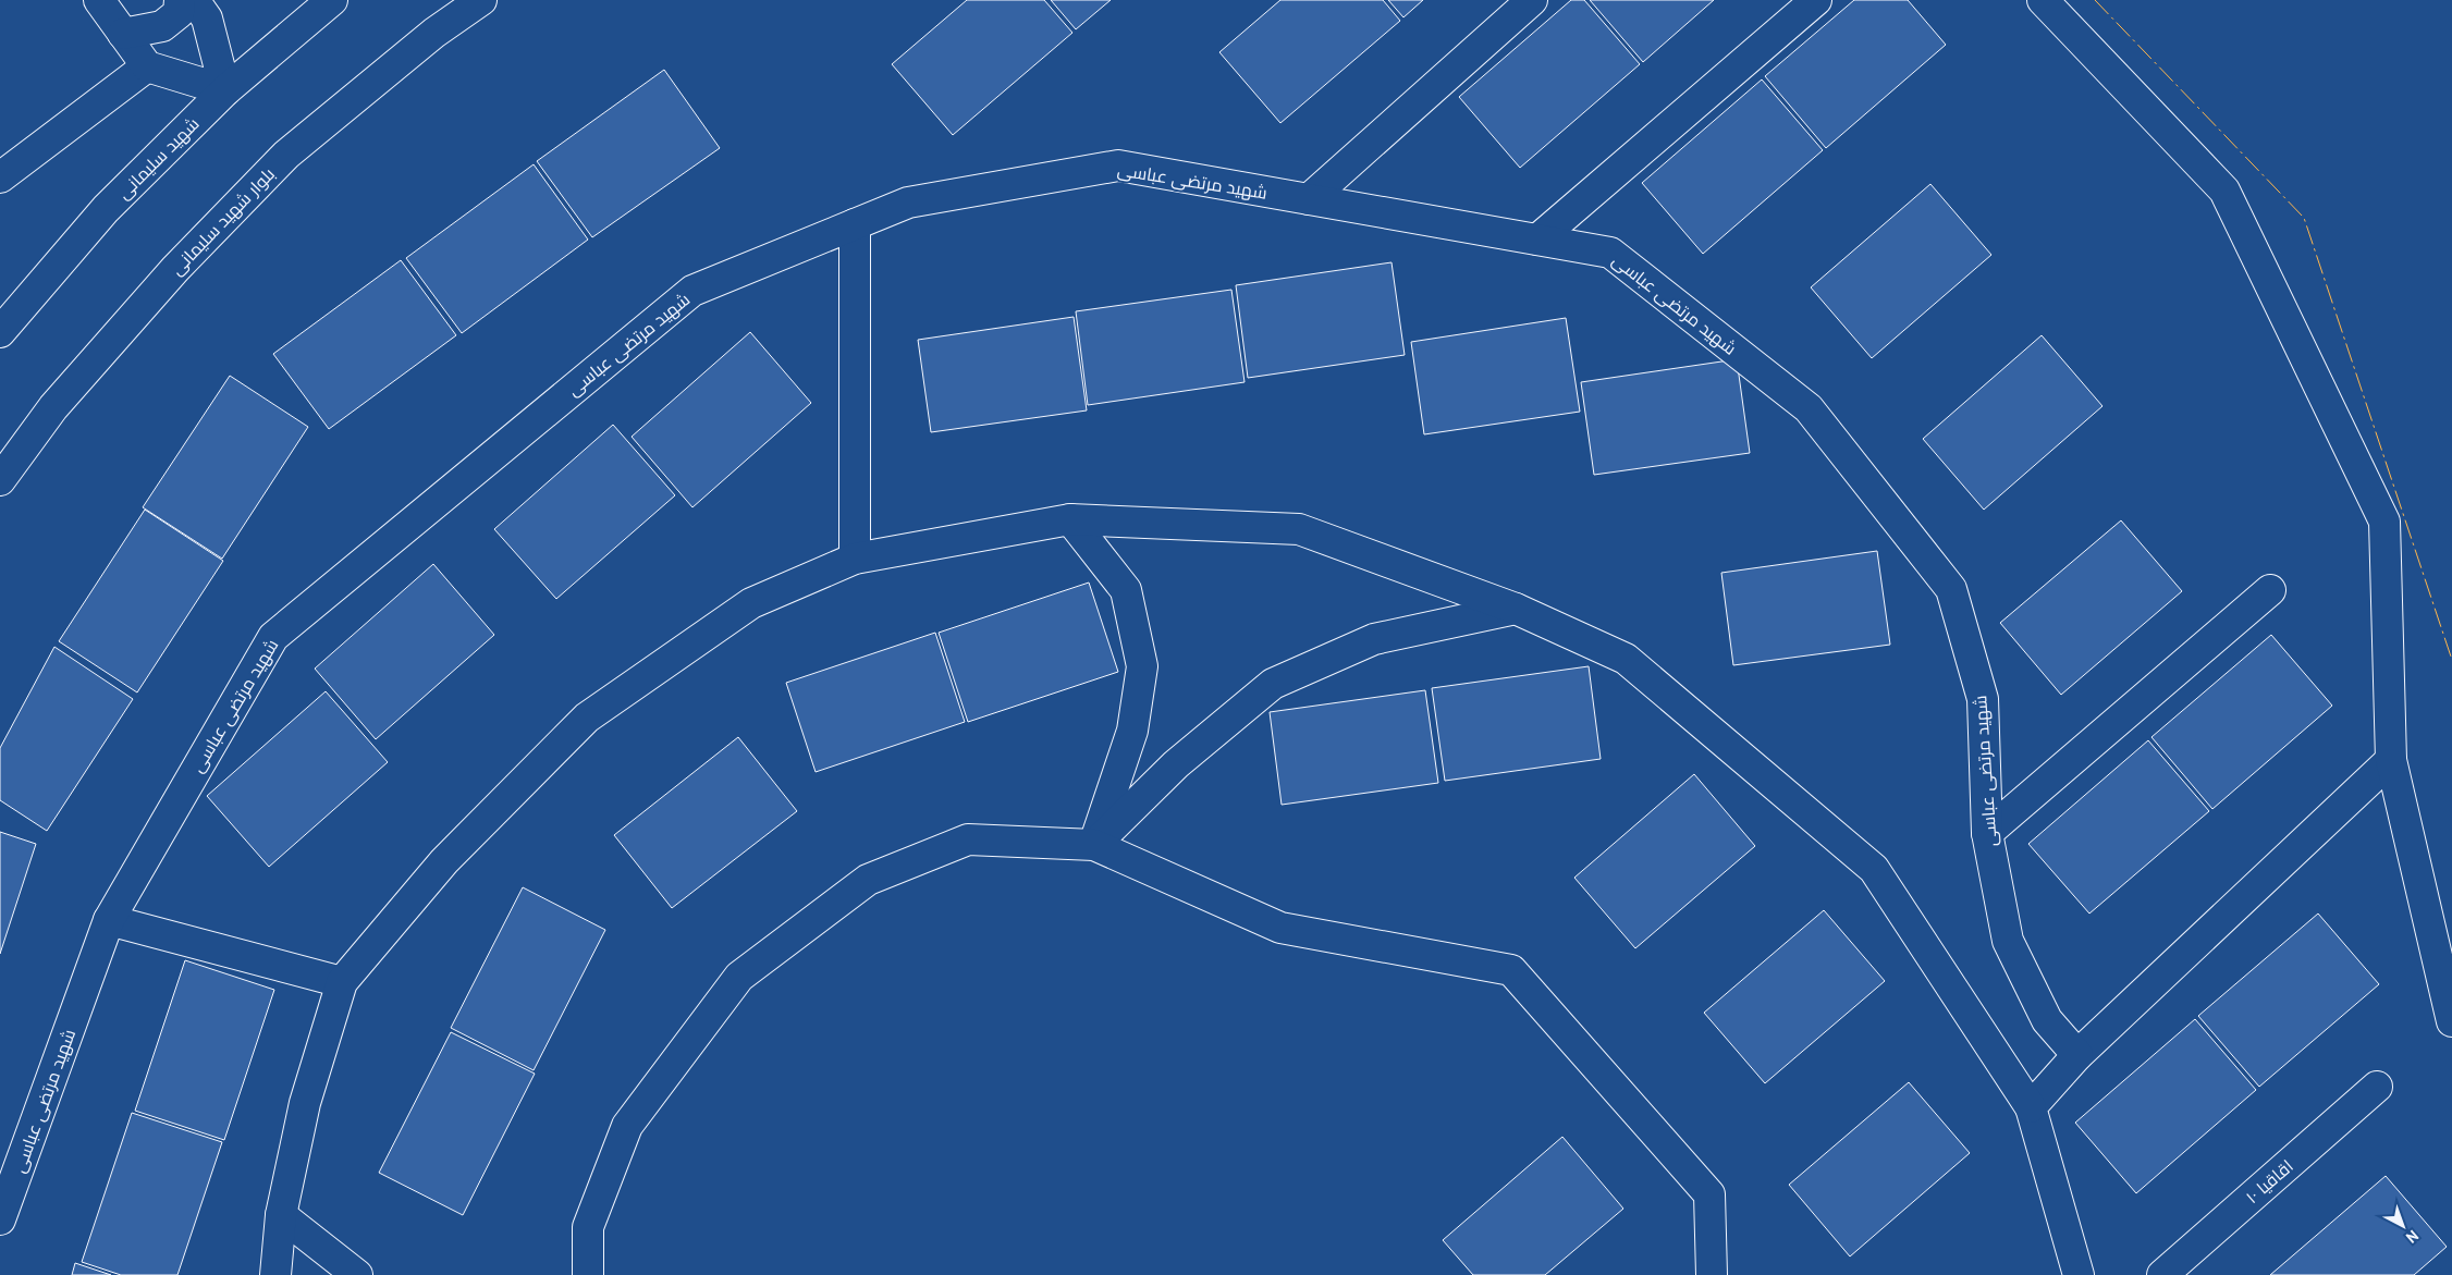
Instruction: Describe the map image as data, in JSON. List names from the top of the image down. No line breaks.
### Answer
{"streets":{"street":["شهید سلیمانی","شهید مرتضی عباسی","بلوار شهید سلیمانی","اقاقیا ۱۰"]},"north":"bottom right"}
